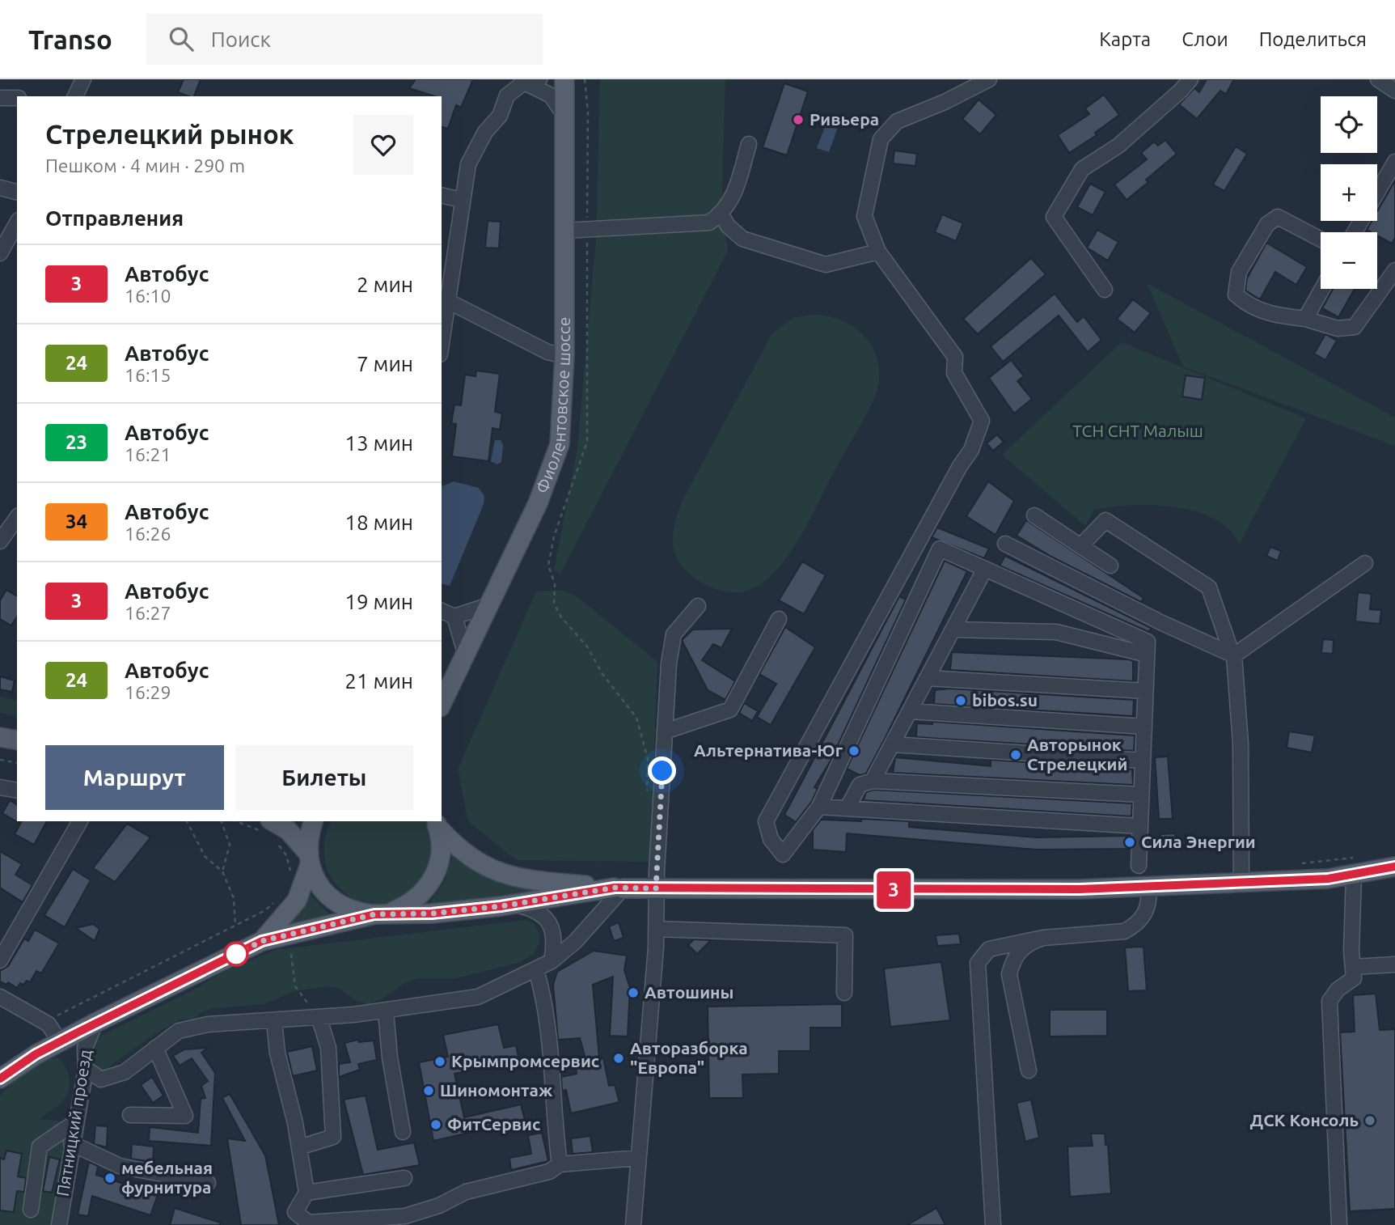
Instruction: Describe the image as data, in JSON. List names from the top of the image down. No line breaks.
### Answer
{"streets":{"main road":["Фиолентовское шоссе"],"street":["Пятницкий проезд"]},"parks":["ТСН СНТ Малыш"],"places":["Ривьера","bibos.su","Альтернатива-Юг","Авторынок Стрелецкий","Сила Энергии","Автошины","Авторазборка \"Европа\"","Крымпромсервис","Шиномонтаж","ДСК Консоль","ФитСервис","мебельная фурнитура"],"lines":["bus line 3"],"page":{"header":"Transo","search":"Поиск","nav":["Карта","Слои","Поделиться"],"on_map":"3","map_buttons":["+","−"],"heading":[["Стрелецкий рынок","Пешком · 4 мин · 290 m"],"Отправления"],"list":[{"mark":"3","name":"Автобус","note":"16:10","value":"2 мин"},{"mark":"24","name":"Автобус","note":"16:15","value":"7 мин"},{"mark":"23","name":"Автобус","note":"16:21","value":"13 мин"},{"mark":"34","name":"Автобус","note":"16:26","value":"18 мин"},{"mark":"3","name":"Автобус","note":"16:27","value":"19 мин"},{"mark":"24","name":"Автобус","note":"16:29","value":"21 мин"}],"buttons":["Маршрут","Билеты"]}}
